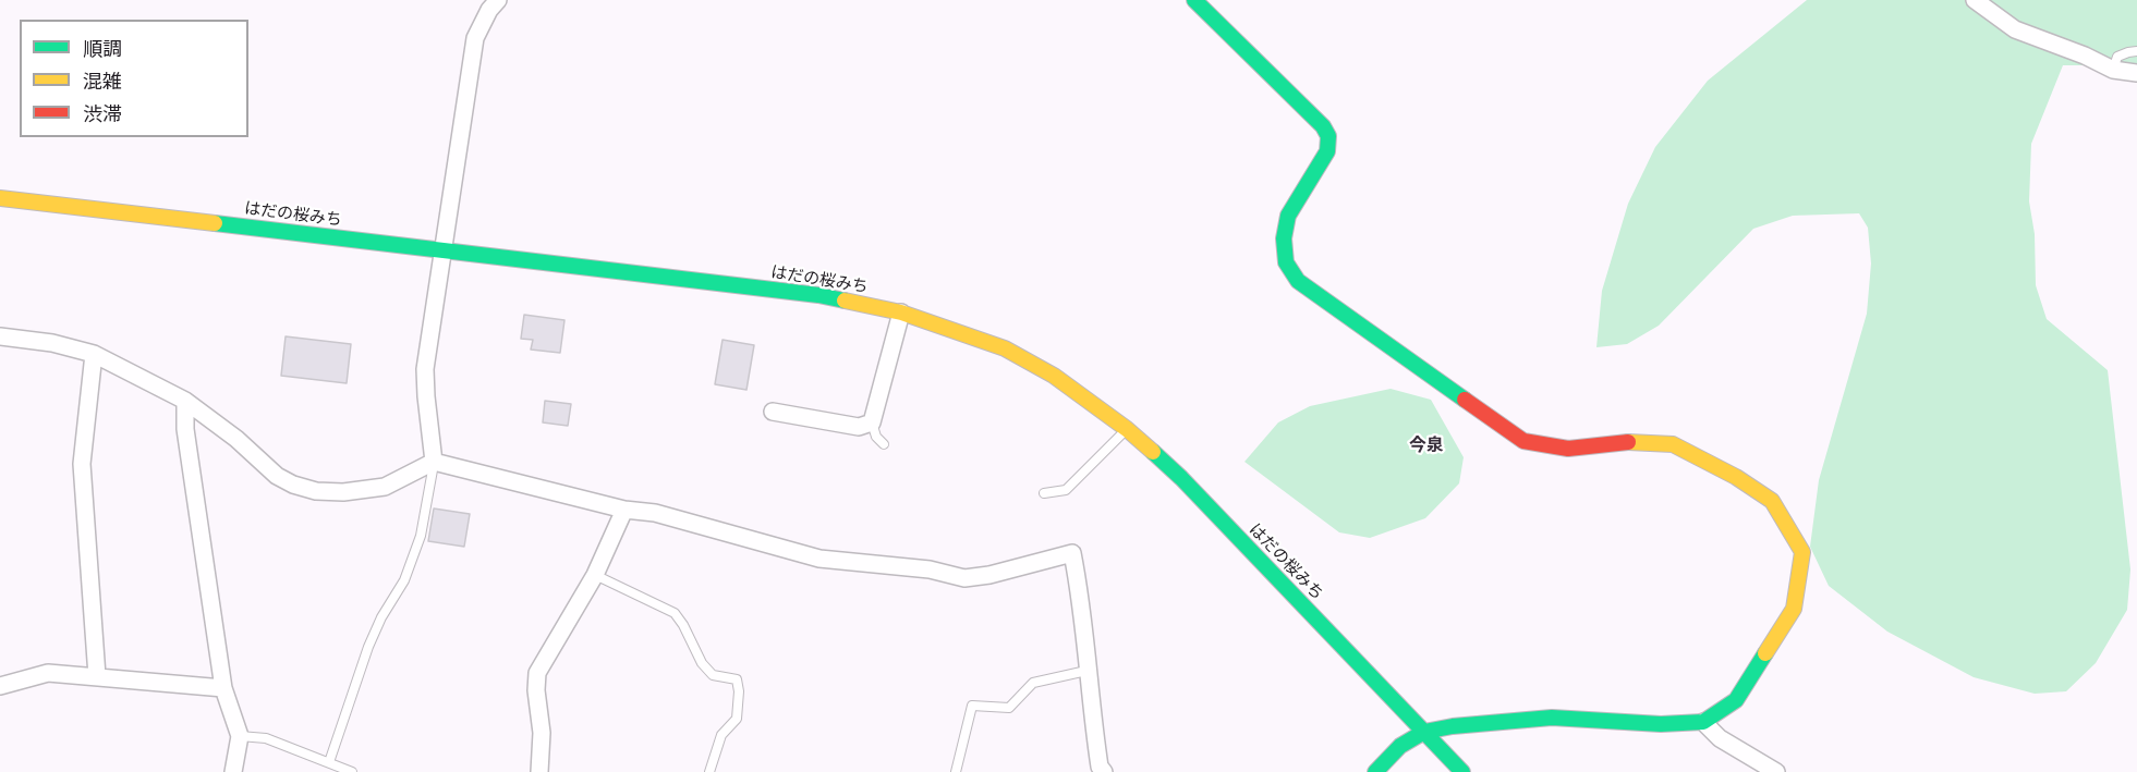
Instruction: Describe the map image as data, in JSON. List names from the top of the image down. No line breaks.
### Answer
{"streets":{"main road":["はだの桜みち"]},"districts":["今泉"],"legend":["順調","混雑","渋滞"]}
